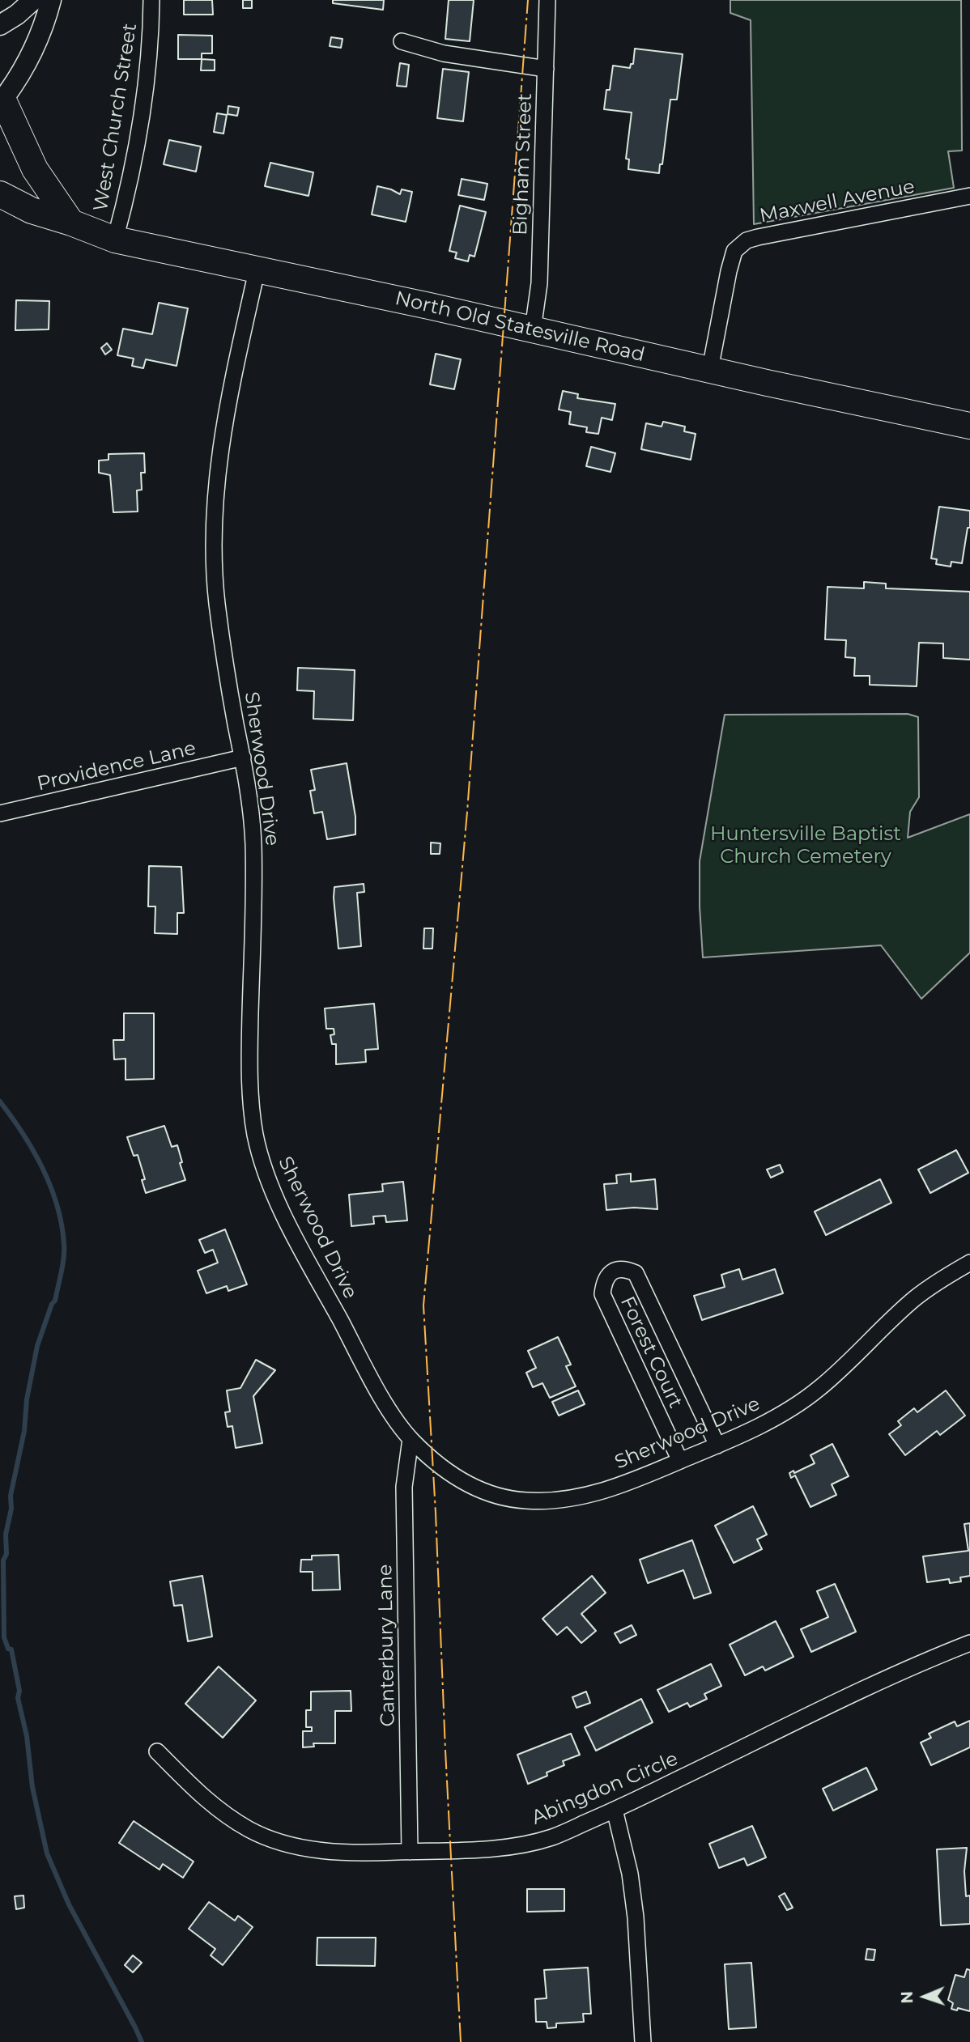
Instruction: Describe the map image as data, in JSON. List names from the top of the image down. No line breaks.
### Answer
{"streets":{"main road":["North Old Statesville Road"],"street":["West Church Street","Bigham Street","Maxwell Avenue","Providence Lane","Sherwood Drive","Forest Court","Canterbury Lane","Abingdon Circle"]},"crossings":[["West Church Street","North Old Statesville Road"],["Bigham Street","North Old Statesville Road"],["Maxwell Avenue","North Old Statesville Road"],["North Old Statesville Road","Sherwood Drive"],["Providence Lane","Sherwood Drive"],["Sherwood Drive","Forest Court"],["Sherwood Drive","Canterbury Lane"],["Canterbury Lane","Abingdon Circle"]],"parks":["Huntersville Baptist Church Cemetery"],"north":"left"}
